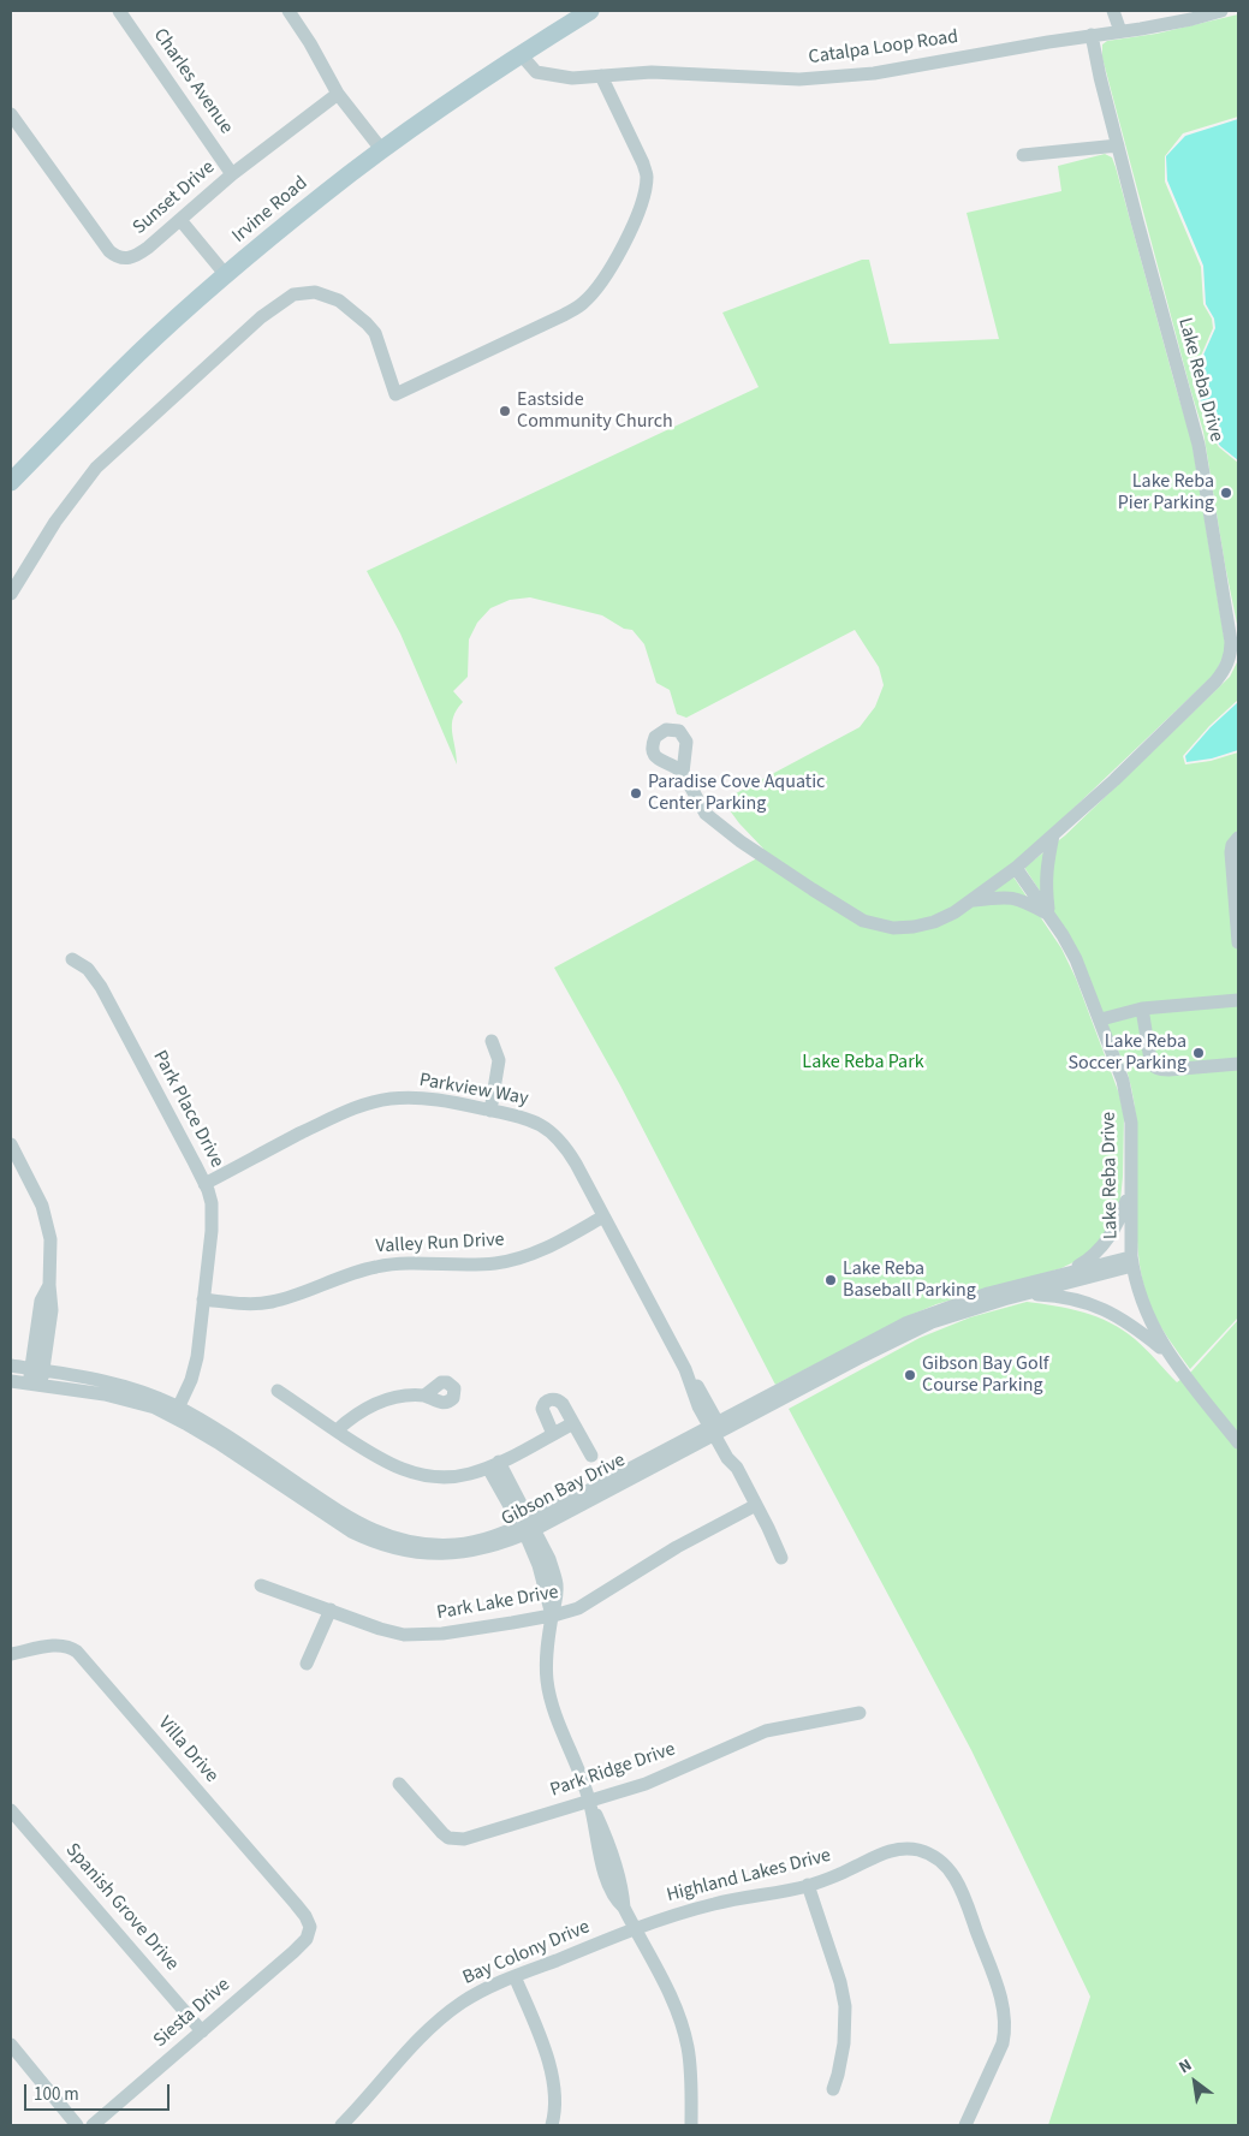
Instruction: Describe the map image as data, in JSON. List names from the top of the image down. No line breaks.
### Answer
{"streets":{"main road":["Irvine Road"],"street":["Catalpa Loop Road","Charles Avenue","Sunset Drive","Lake Reba Drive","Parkview Way","Park Place Drive","Valley Run Drive","Gibson Bay Drive","Park Lake Drive","Villa Drive","Park Ridge Drive","Highland Lakes Drive","Spanish Grove Drive","Bay Colony Drive","Siesta Drive"]},"crossings":[["Catalpa Loop Road","Irvine Road"],["Catalpa Loop Road","Lake Reba Drive"],["Charles Avenue","Sunset Drive"],["Lake Reba Drive","Gibson Bay Drive"],["Parkview Way","Park Place Drive"],["Parkview Way","Valley Run Drive"],["Parkview Way","Gibson Bay Drive"],["Parkview Way","Park Lake Drive"],["Park Place Drive","Valley Run Drive"],["Park Place Drive","Gibson Bay Drive"],["Villa Drive","Siesta Drive"],["Highland Lakes Drive","Bay Colony Drive"],["Spanish Grove Drive","Siesta Drive"]],"parks":["Lake Reba Park"],"places":["Eastside Community Church","Lake Reba Pier Parking","Paradise Cove Aquatic Center Parking","Lake Reba Soccer Parking","Lake Reba Baseball Parking","Gibson Bay Golf Course Parking"],"scale_bar":"100 m","north":"top left"}
